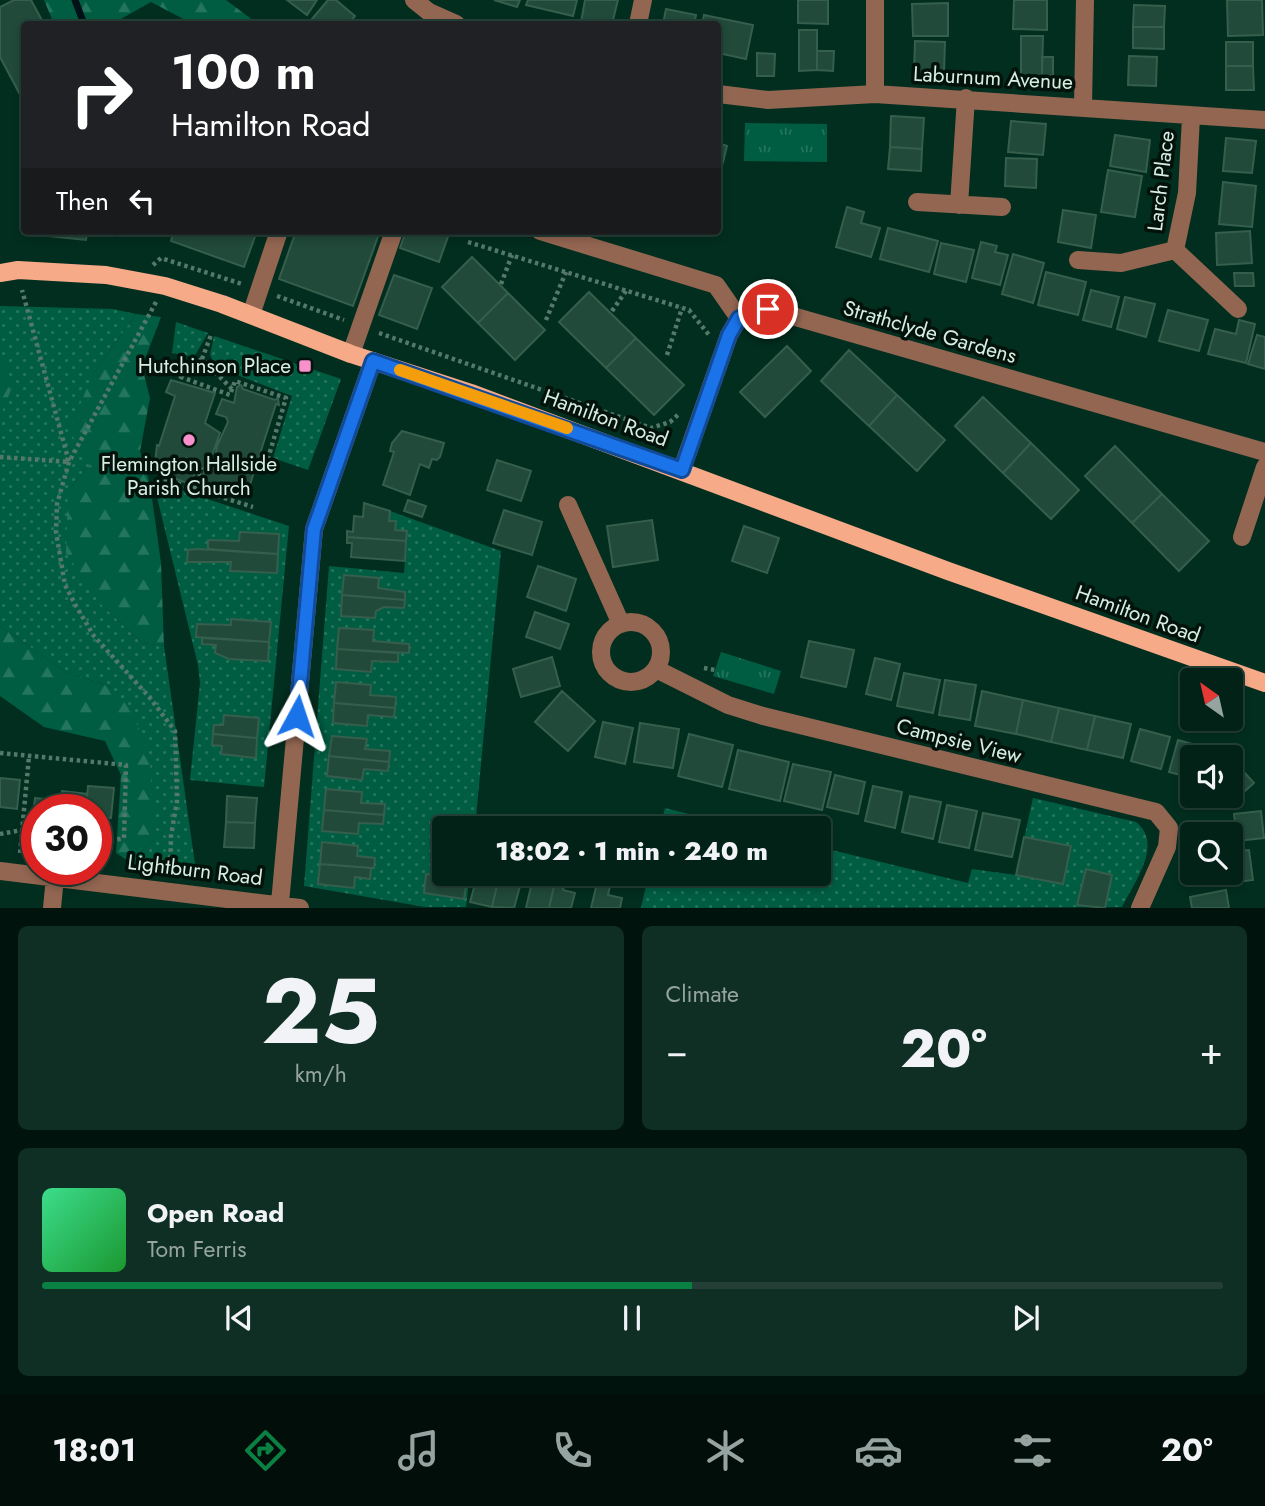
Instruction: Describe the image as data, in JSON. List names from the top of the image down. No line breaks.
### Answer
{"streets":{"main road":["Hamilton Road"],"street":["Laburnum Avenue","Larch Place","Strathclyde Gardens","Campsie View","Lightburn Road"]},"crossings":[["Laburnum Avenue","Larch Place"]],"places":{"transit":["Hutchinson Place"],"other":["Flemington Hallside Parish Church"]},"north":"top left","page":{"turn":["100 m","Hamilton Road"],"then":"Then","limit":"30","trip":"18:02 · 1 min · 240 m","tile":[["25","km/h"],"Climate"],"heat":["−","20°","+"],"song":["Open Road","Tom Ferris"],"tabs":["18:01","20°"]}}
